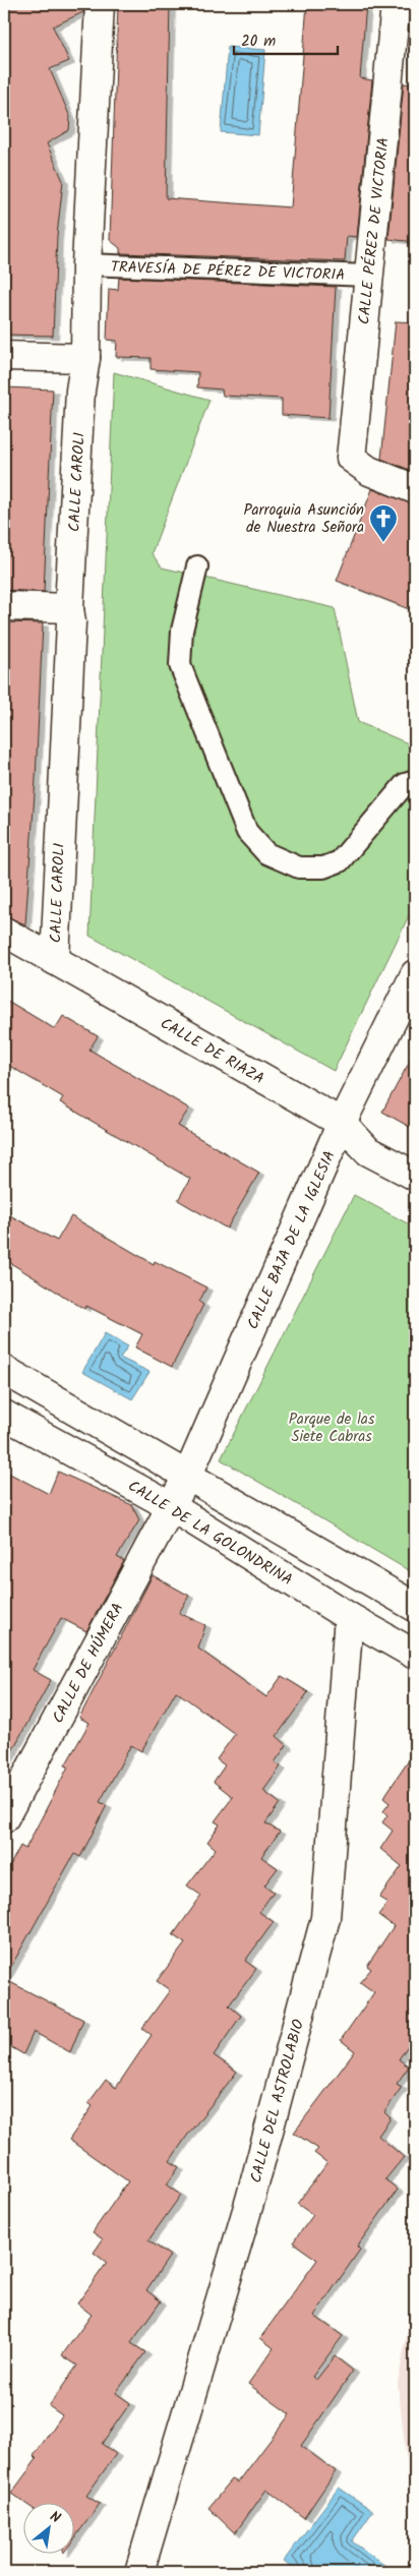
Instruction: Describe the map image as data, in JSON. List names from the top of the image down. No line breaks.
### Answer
{"streets":{"street":["CALLE PÉREZ DE VICTORIA","TRAVESÍA DE PÉREZ DE VICTORIA","CALLE CAROLI","CALLE DE RIAZA","CALLE BAJA DE LA IGLESIA","CALLE DE LA GOLONDRINA","CALLE DE HÚMERA","CALLE DEL ASTROLABIO"]},"crossings":[["CALLE PÉREZ DE VICTORIA","TRAVESÍA DE PÉREZ DE VICTORIA"],["TRAVESÍA DE PÉREZ DE VICTORIA","CALLE CAROLI"],["CALLE CAROLI","CALLE DE RIAZA"],["CALLE DE RIAZA","CALLE BAJA DE LA IGLESIA"],["CALLE BAJA DE LA IGLESIA","CALLE DE LA GOLONDRINA"],["CALLE BAJA DE LA IGLESIA","CALLE DE HÚMERA"],["CALLE DE LA GOLONDRINA","CALLE DE HÚMERA"],["CALLE DE LA GOLONDRINA","CALLE DEL ASTROLABIO"]],"parks":["Parque de las Siete Cabras"],"places":{"church":["Parroquia Asunción de Nuestra Señora"]},"scale_bar":"20 m","north":"top right"}
